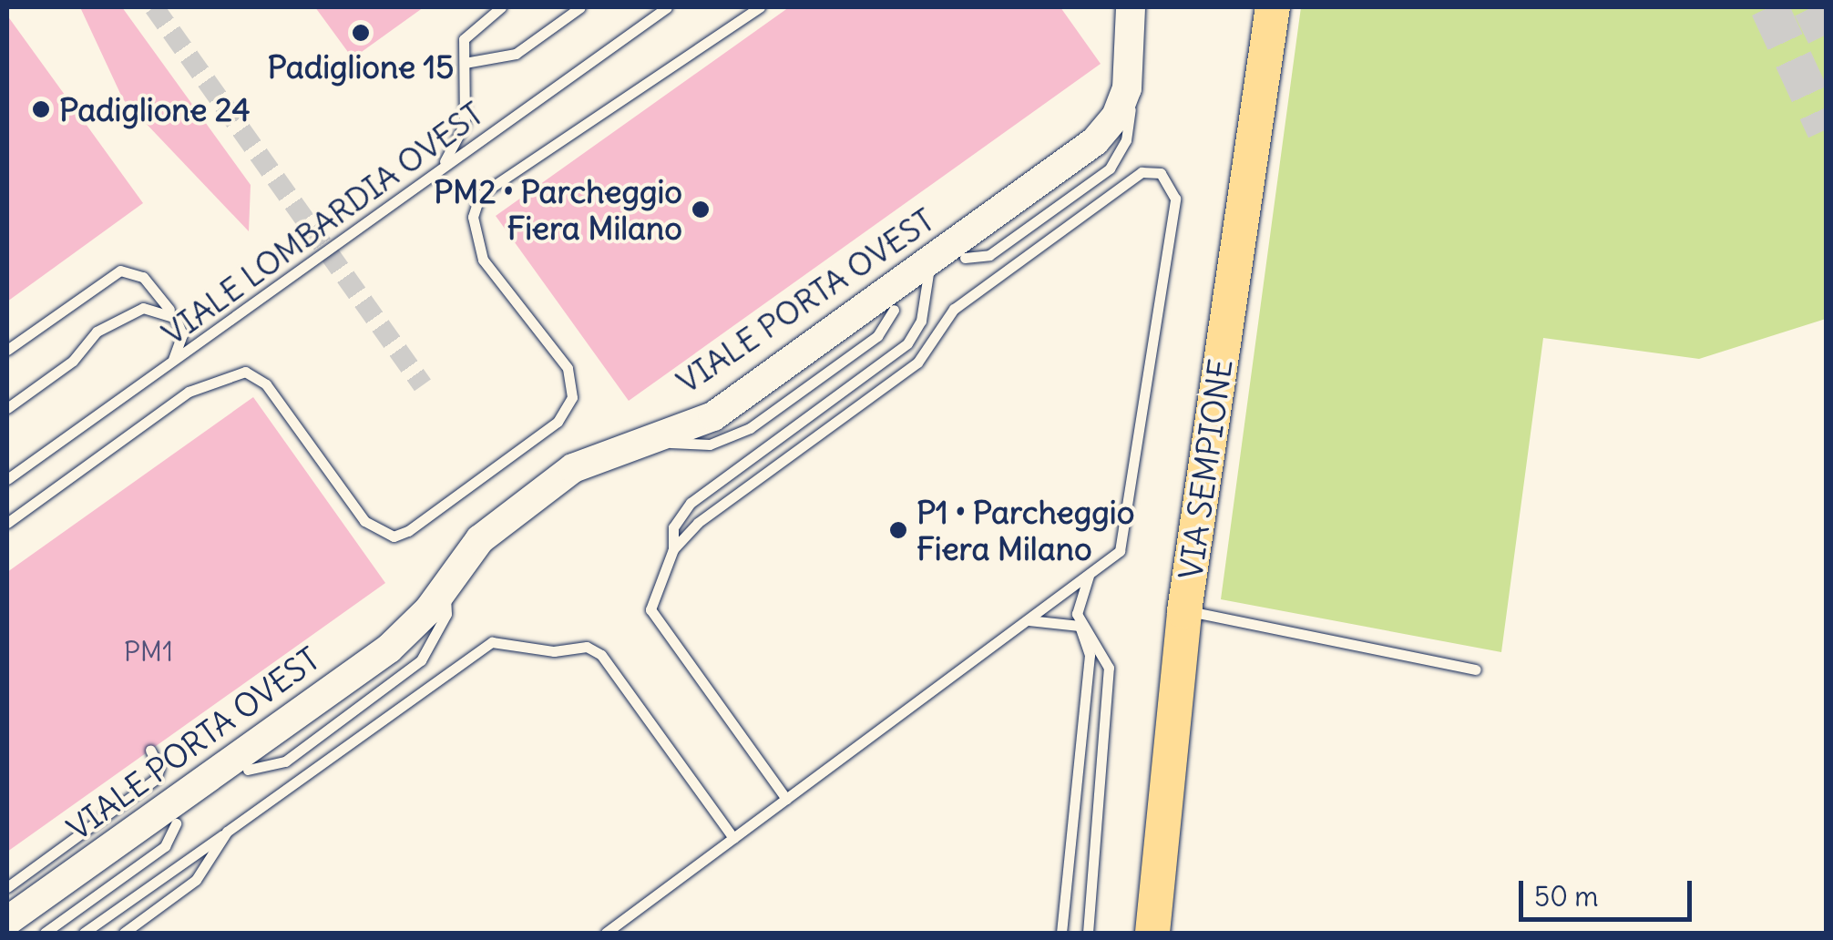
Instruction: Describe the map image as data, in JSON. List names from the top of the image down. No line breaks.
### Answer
{"streets":{"main road":["VIA SEMPIONE"],"street":["VIALE PORTA OVEST"],"lane":["VIALE LOMBARDIA OVEST"]},"places":["Padiglione 15","Padiglione 24","PM2 • Parcheggio Fiera Milano","P1 • Parcheggio Fiera Milano"],"house_numbers":["PM1"],"scale_bar":"50 m"}
